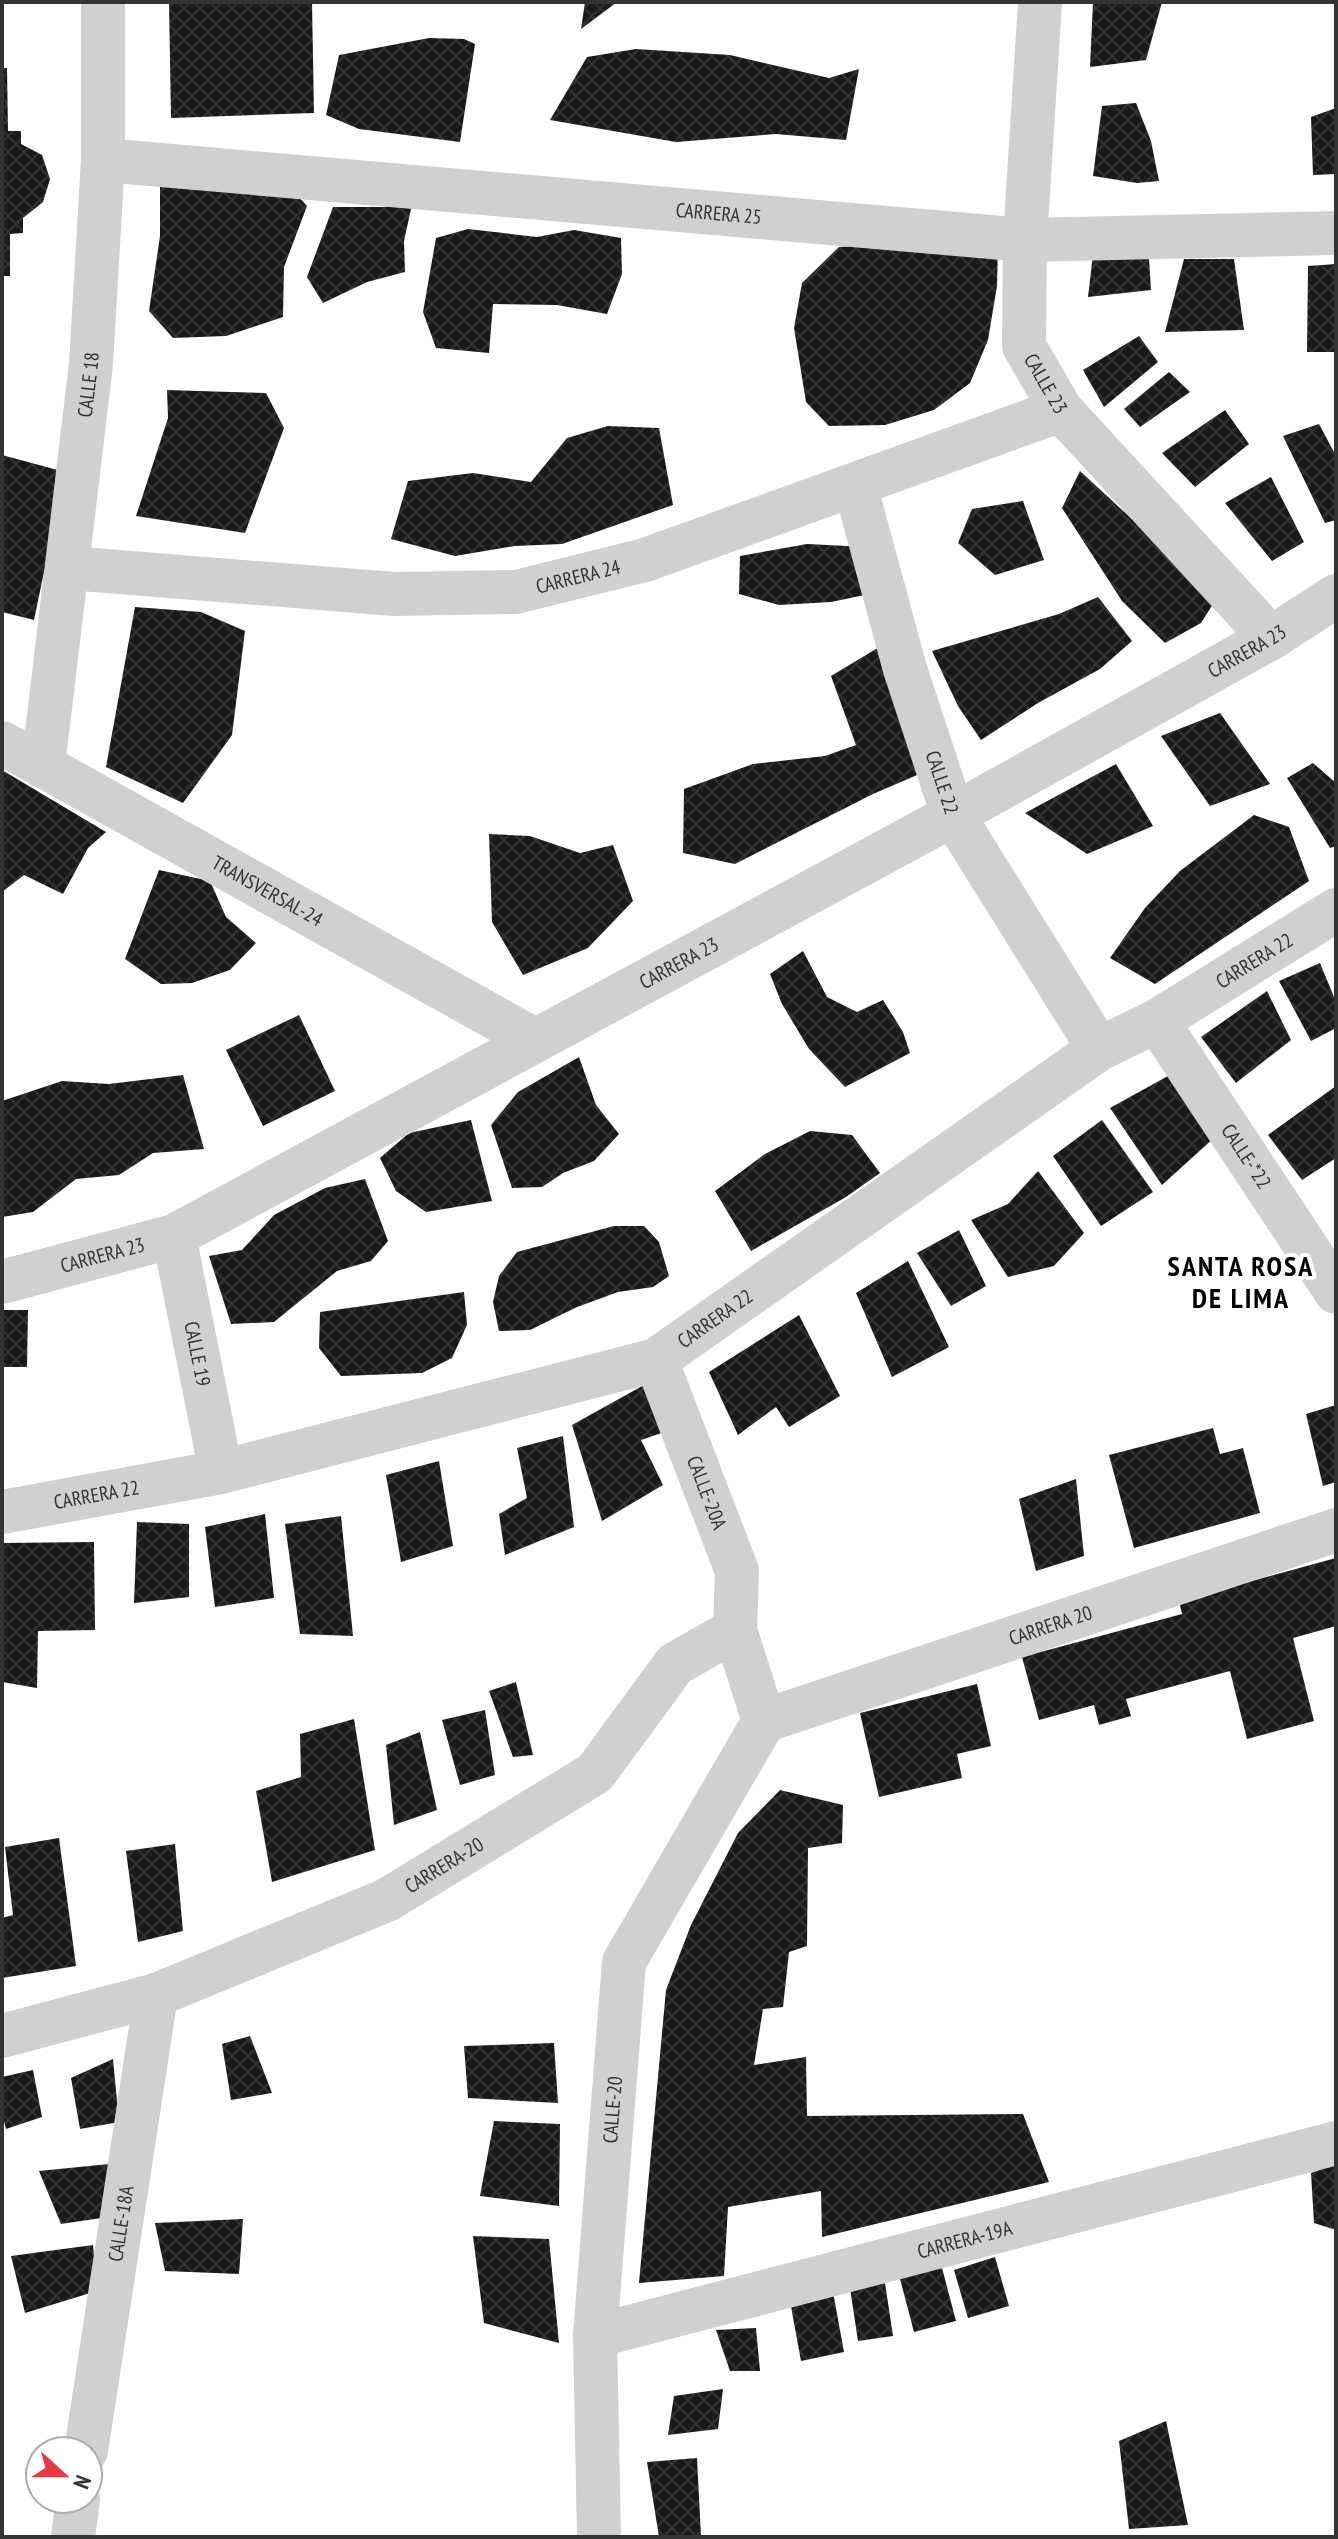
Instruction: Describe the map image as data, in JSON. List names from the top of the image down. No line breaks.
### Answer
{"streets":{"street":["CARRERA 25","CALLE 23","CALLE 18","CARRERA 24","CARRERA 23","CALLE 22","TRANSVERSAL-24","CARRERA 22","CALLE-*22","CALLE 19","CALLE-20A","CARRERA 20","CARRERA-20","CALLE-20","CALLE-18A","CARRERA-19A"]},"crossings":[["CARRERA 25","CALLE 23"],["CARRERA 25","CALLE 18"],["CALLE 23","CARRERA 24"],["CALLE 23","CARRERA 23"],["CALLE 18","CARRERA 24"],["CALLE 18","TRANSVERSAL-24"],["CARRERA 24","CALLE 22"],["CARRERA 23","CALLE 22"],["CARRERA 23","TRANSVERSAL-24"],["CARRERA 23","CALLE 19"],["CALLE 22","CARRERA 22"],["CARRERA 22","CALLE-*22"],["CARRERA 22","CALLE 19"],["CARRERA 22","CALLE-20A"],["CALLE-20A","CARRERA-20"],["CARRERA 20","CALLE-20"],["CARRERA-20","CALLE-18A"],["CALLE-20","CARRERA-19A"]],"districts":["SANTA ROSA DE LIMA"],"north":"right"}
